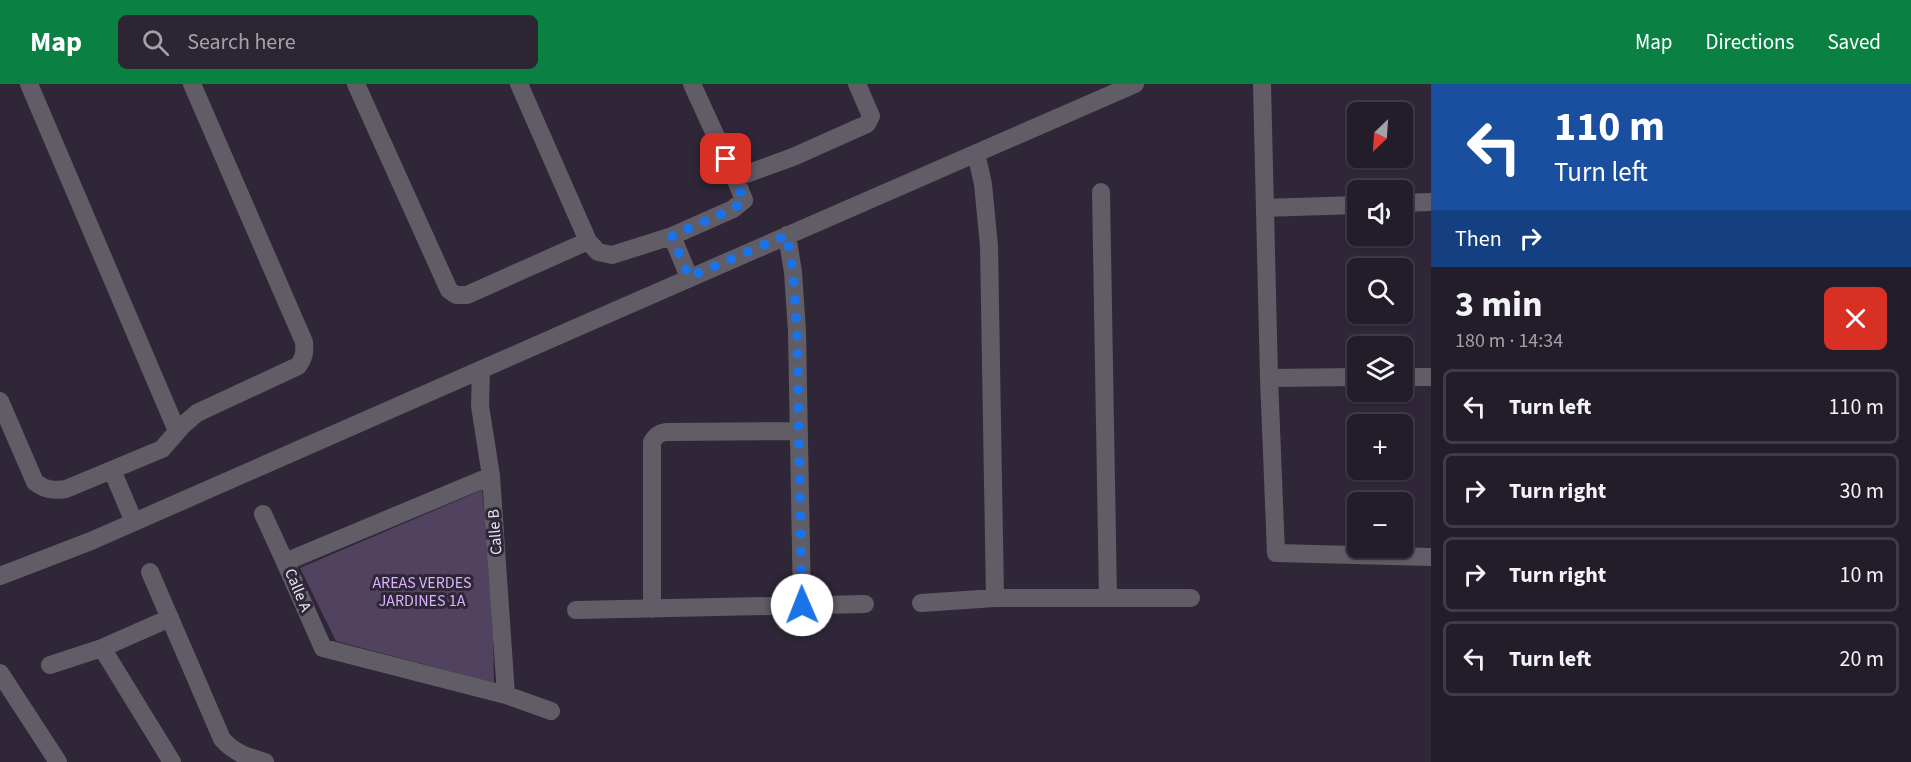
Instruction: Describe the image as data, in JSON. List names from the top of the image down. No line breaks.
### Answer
{"streets":{"street":["Calle B","Calle A"]},"crossings":[["Calle B","Calle A"]],"parks":["AREAS VERDES JARDINES 1A"],"north":"bottom left","page":{"header":"Map","search":"Search here","nav":["Map","Directions","Saved"],"turn":["110 m","Turn left"],"map_buttons":["+","−"],"then":"Then","heading":["3 min","180 m · 14:34"],"list":[{"name":"Turn left","value":"110 m"},{"name":"Turn right","value":"30 m"},{"name":"Turn right","value":"10 m"},{"name":"Turn left","value":"20 m"}]}}
